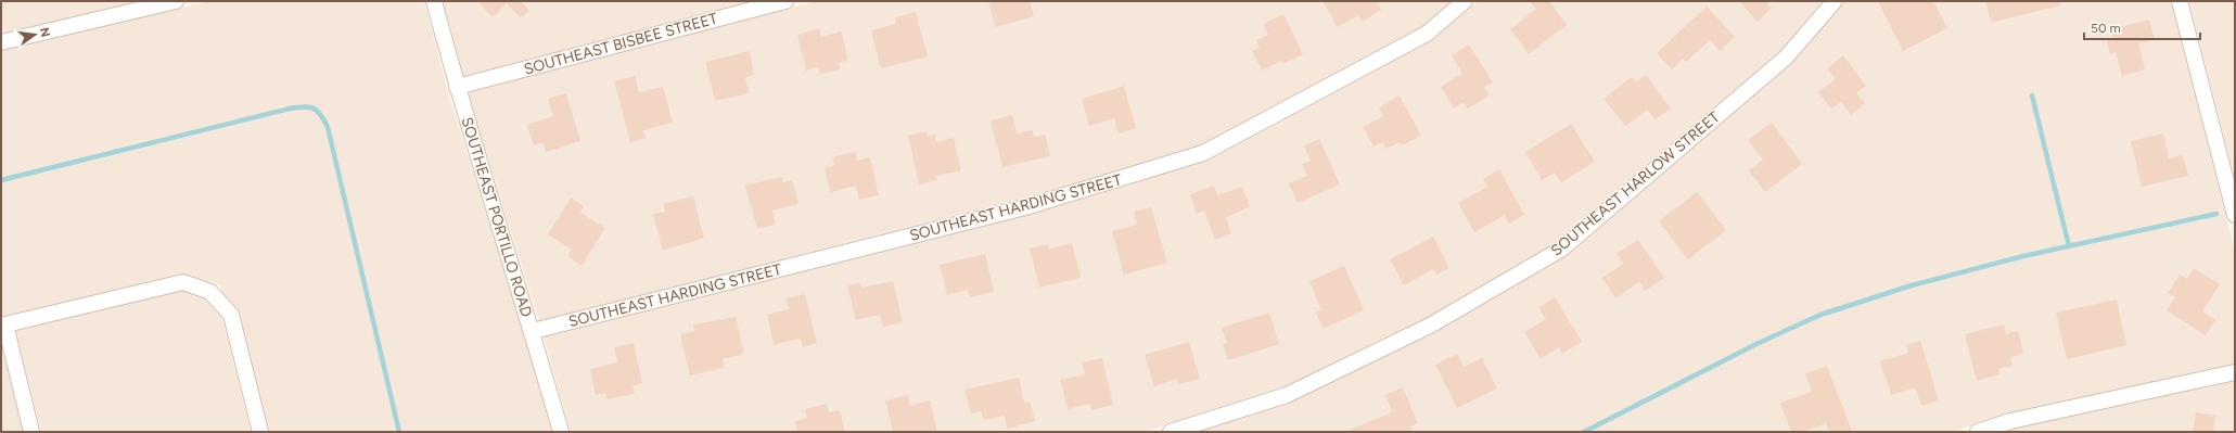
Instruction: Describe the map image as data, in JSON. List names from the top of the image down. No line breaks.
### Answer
{"streets":{"street":["SOUTHEAST BISBEE STREET","SOUTHEAST HARLOW STREET","SOUTHEAST HARDING STREET","SOUTHEAST PORTILLO ROAD"]},"crossings":[["SOUTHEAST BISBEE STREET","SOUTHEAST PORTILLO ROAD"],["SOUTHEAST HARDING STREET","SOUTHEAST PORTILLO ROAD"]],"scale_bar":"50 m","north":"right"}
